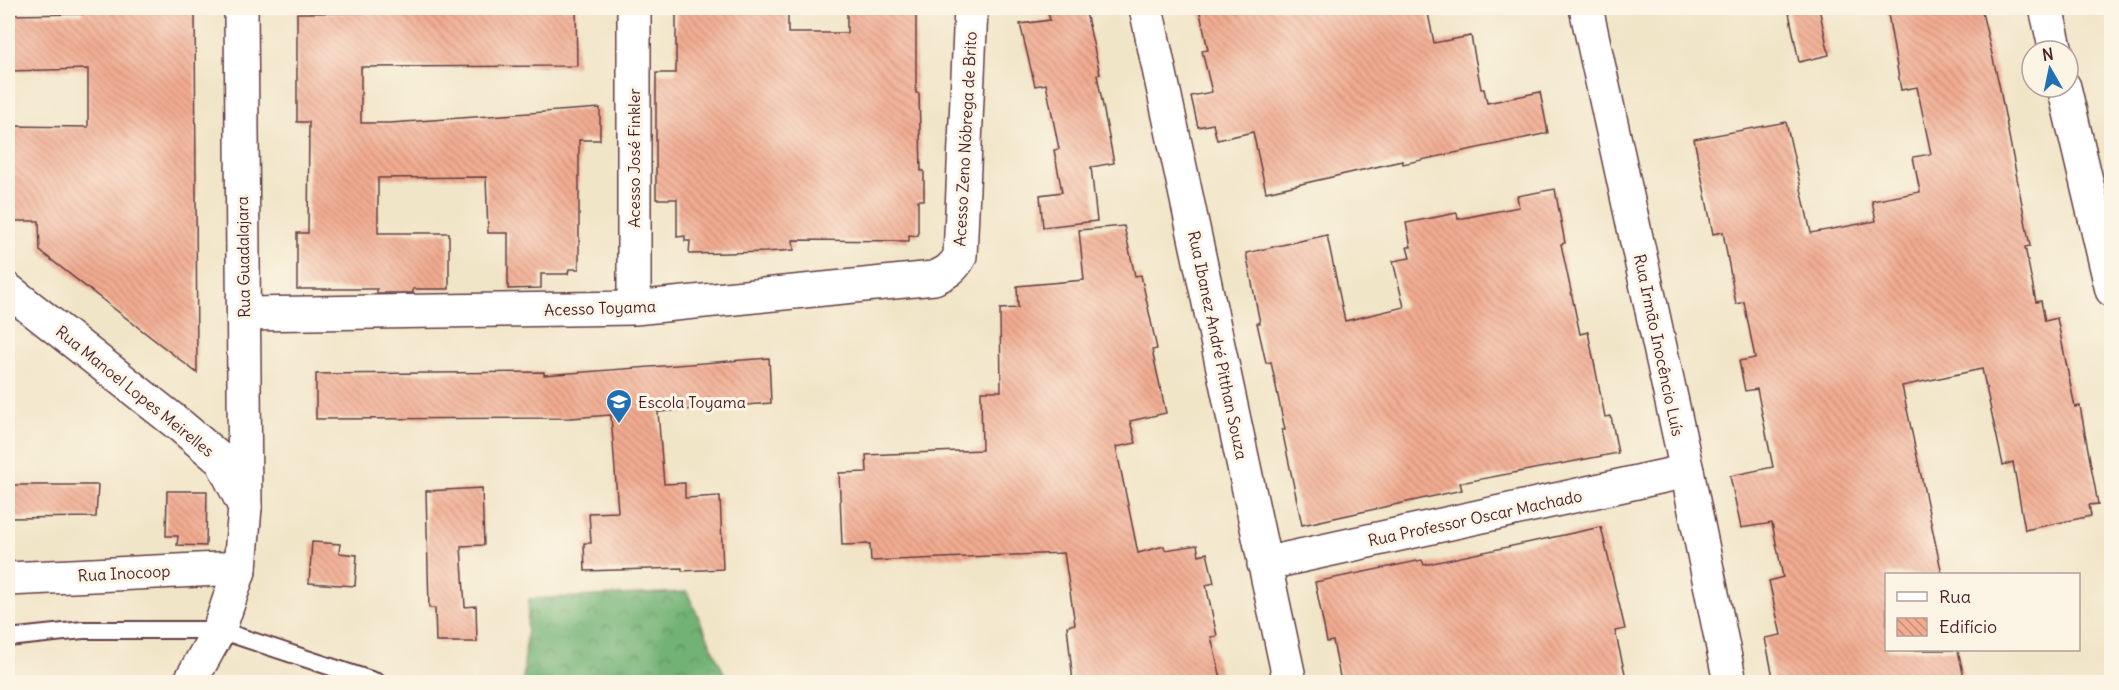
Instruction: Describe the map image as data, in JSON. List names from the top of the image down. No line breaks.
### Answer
{"streets":{"street":["Acesso Zeno Nóbrega de Brito","Acesso José Finkler","Rua Guadalajara","Acesso Toyama","Rua Ibanez André Pitthan Souza","Rua Irmão Inocêncio Luís","Rua Manoel Lopes Meirelles","Rua Professor Oscar Machado","Rua Inocoop"]},"crossings":[["Acesso Zeno Nóbrega de Brito","Acesso Toyama"],["Acesso José Finkler","Acesso Toyama"],["Rua Guadalajara","Acesso Toyama"],["Rua Guadalajara","Rua Manoel Lopes Meirelles"],["Rua Guadalajara","Rua Inocoop"],["Rua Ibanez André Pitthan Souza","Rua Professor Oscar Machado"],["Rua Irmão Inocêncio Luís","Rua Professor Oscar Machado"]],"places":{"school or university":["Escola Toyama"]},"legend":["Rua","Edifício"],"north":"top"}
